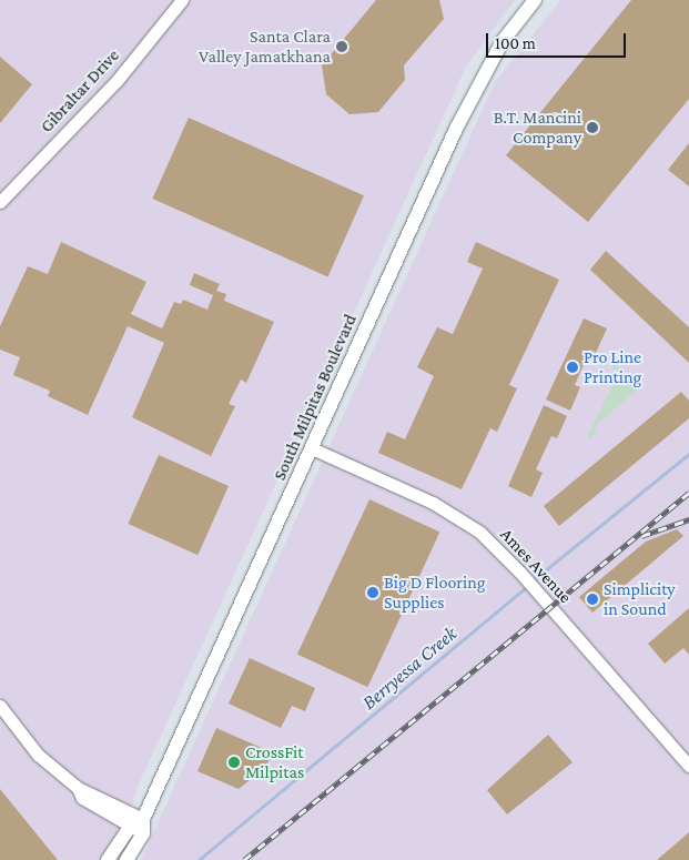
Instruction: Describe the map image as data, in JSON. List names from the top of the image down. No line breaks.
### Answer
{"streets":{"main road":["South Milpitas Boulevard"],"street":["Gibraltar Drive","Ames Avenue"]},"crossings":[["South Milpitas Boulevard","Ames Avenue"]],"water":["Berryessa Creek"],"places":["Santa Clara Valley Jamatkhana","B.T. Mancini Company","Pro Line Printing","Big D Flooring Supplies","Simplicity in Sound","CrossFit Milpitas"],"scale_bar":"100 m"}
